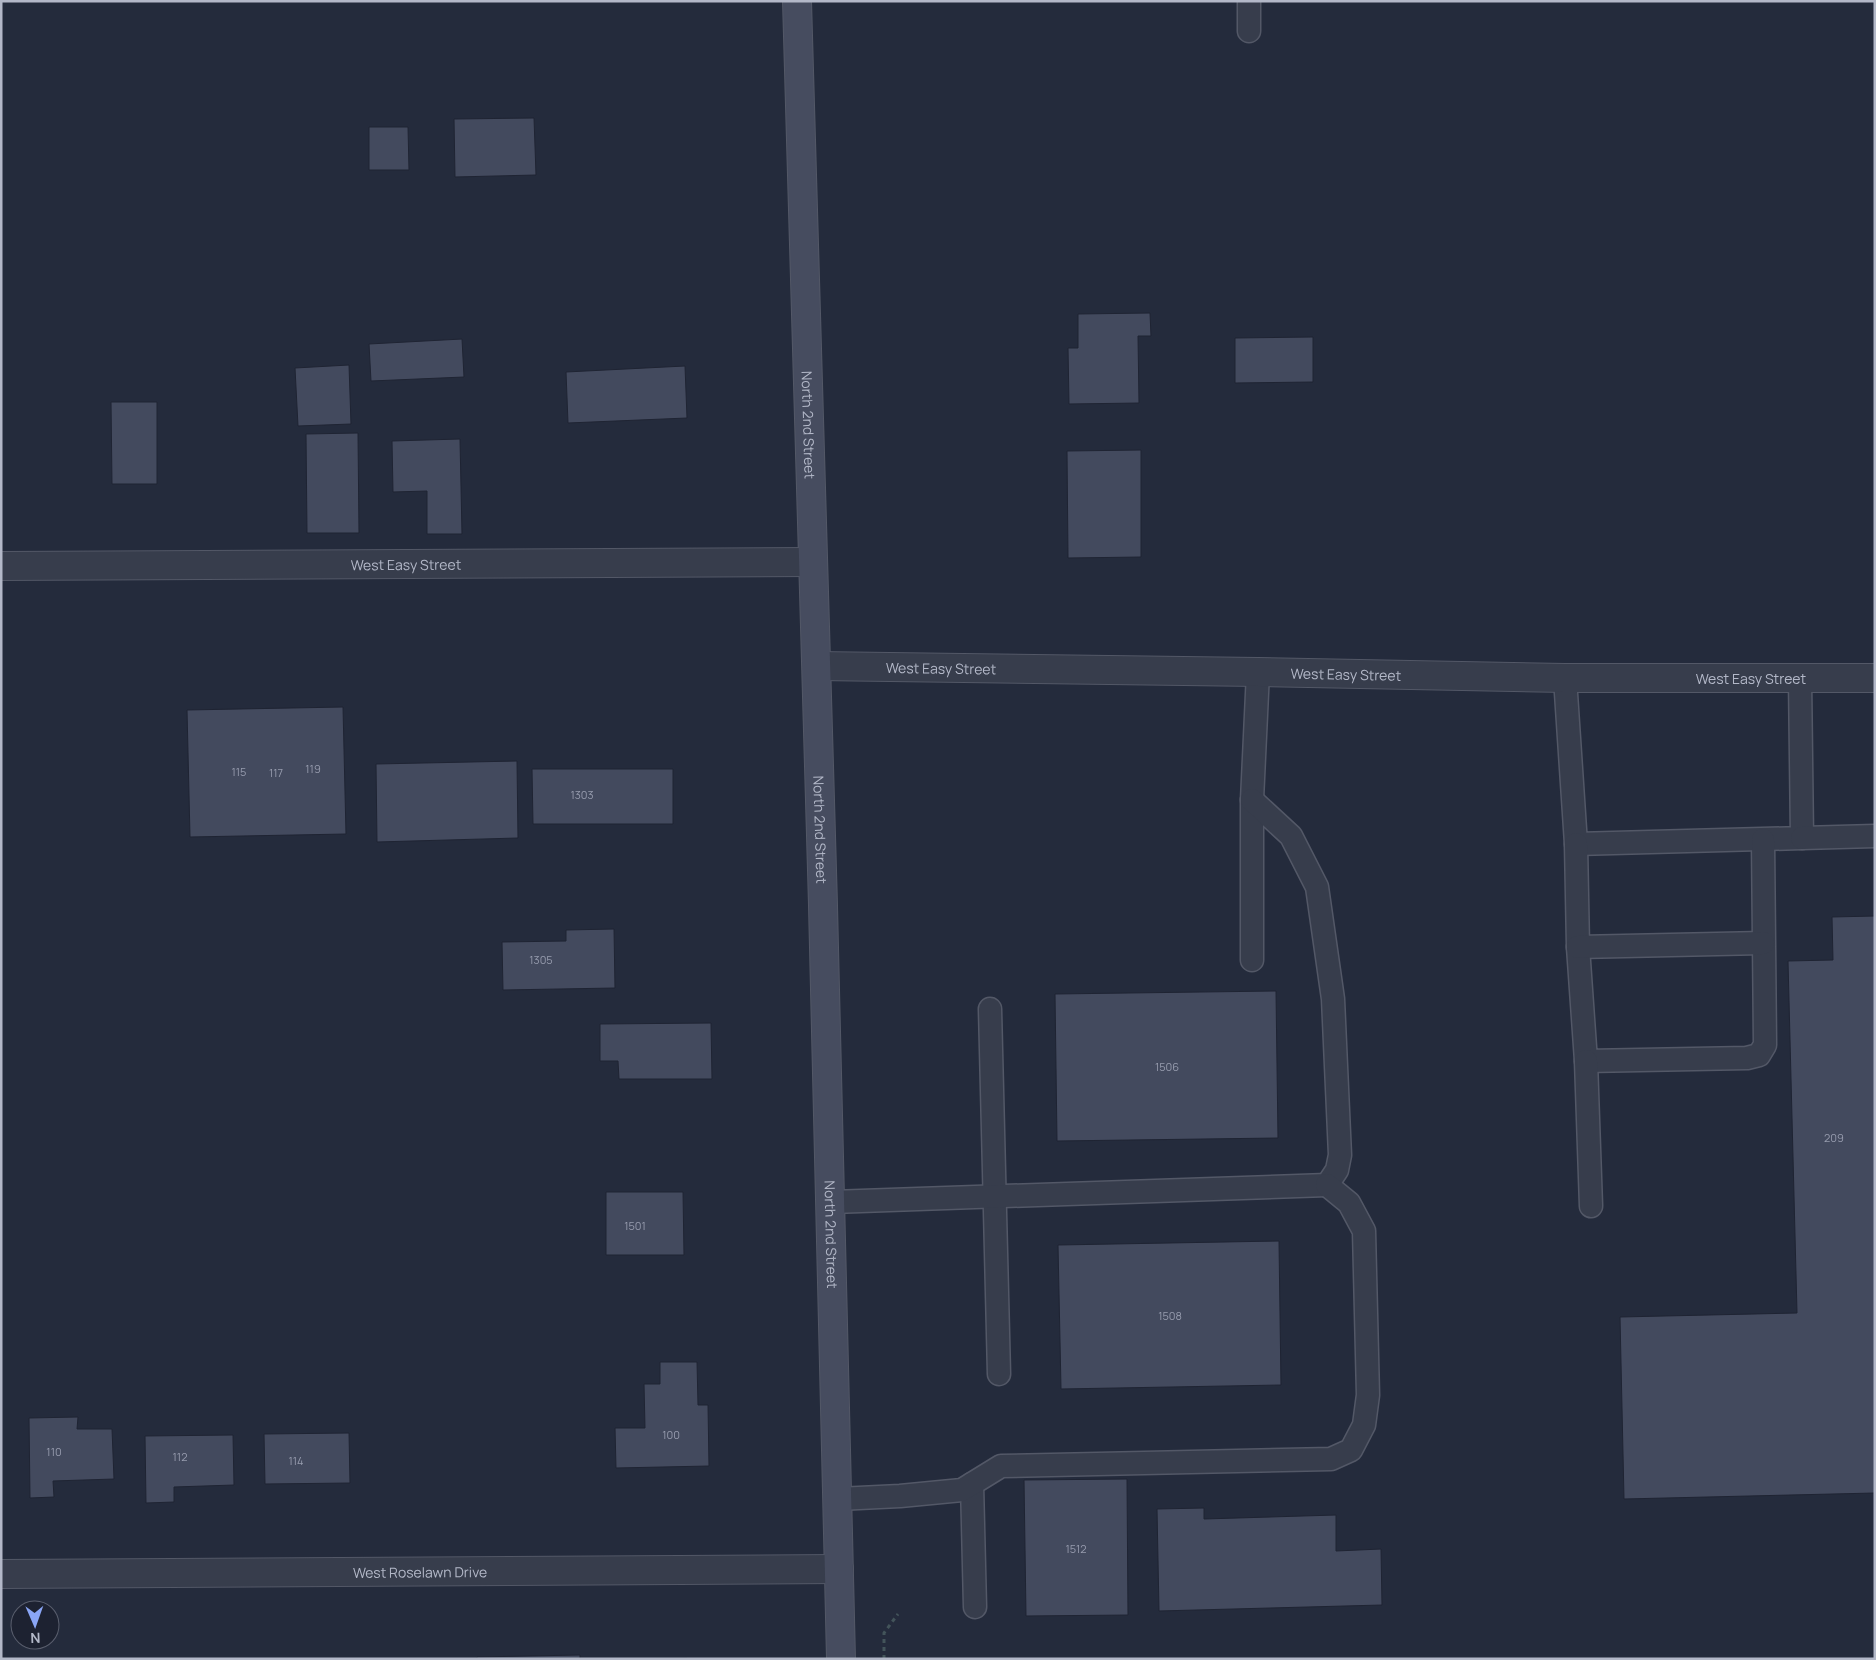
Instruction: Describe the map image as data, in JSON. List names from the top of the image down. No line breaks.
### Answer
{"streets":{"main road":["North 2nd Street"],"street":["West Easy Street","West Roselawn Drive"]},"crossings":[["North 2nd Street","West Easy Street"],["North 2nd Street","West Roselawn Drive"]],"house_numbers":["119","115","117","1303","1305","1506","209","1501","1508","100","110","112","114","1512"],"north":"bottom"}
